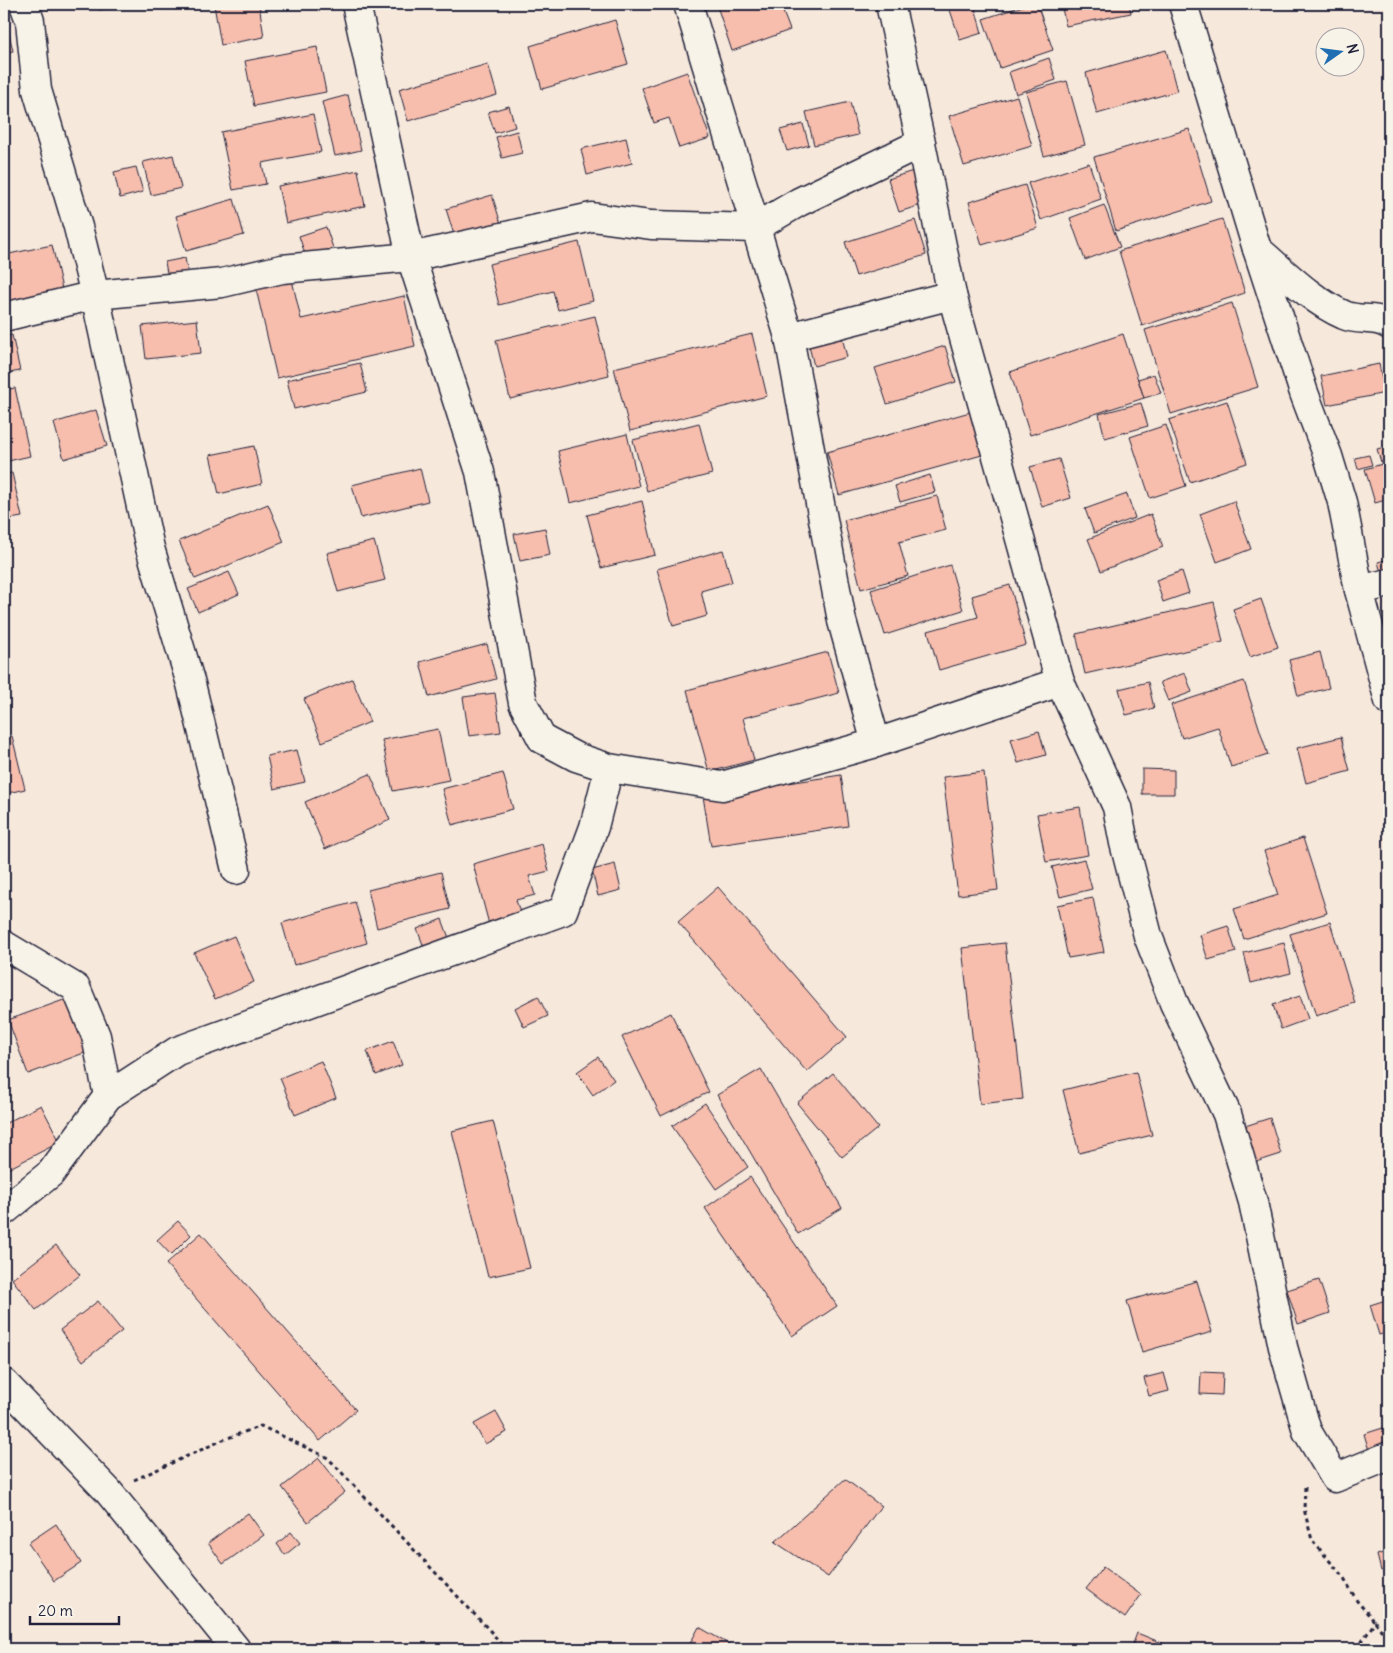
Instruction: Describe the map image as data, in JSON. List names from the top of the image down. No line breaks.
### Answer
{"scale_bar":"20 m","north":"right"}
